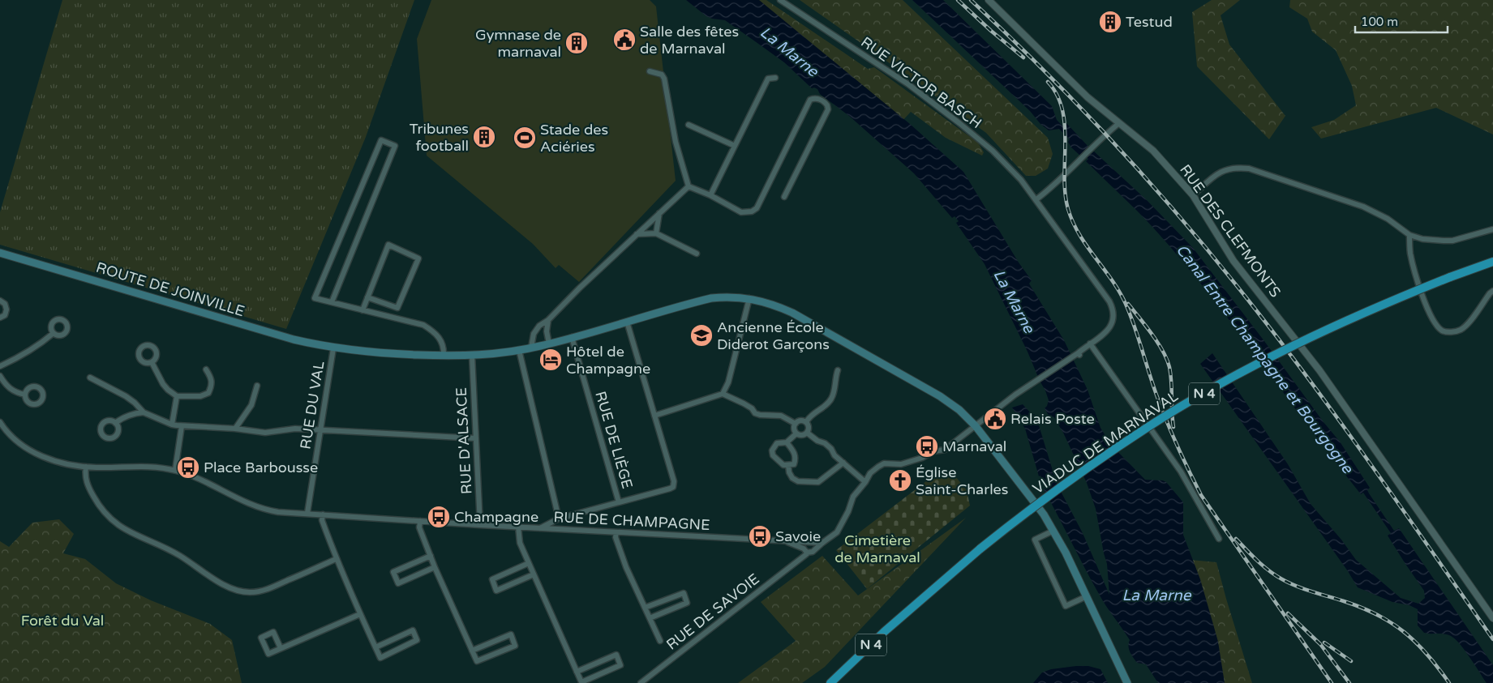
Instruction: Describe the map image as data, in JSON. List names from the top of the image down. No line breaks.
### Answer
{"streets":{"highway":["N 4","VIADUC DE MARNAVAL"],"main road":["ROUTE DE JOINVILLE"],"street":["RUE VICTOR BASCH","RUE DES CLEFMONTS","RUE DU VAL","RUE DE LIÈGE","RUE D'ALSACE","RUE DE CHAMPAGNE","RUE DE SAVOIE"]},"crossings":[["RUE VICTOR BASCH","ROUTE DE JOINVILLE"],["ROUTE DE JOINVILLE","RUE DU VAL"],["ROUTE DE JOINVILLE","RUE DE LIÈGE"],["ROUTE DE JOINVILLE","RUE D'ALSACE"],["N 4","VIADUC DE MARNAVAL"],["RUE DU VAL","RUE DE CHAMPAGNE"],["RUE D'ALSACE","RUE DE CHAMPAGNE"],["RUE DE CHAMPAGNE","RUE DE SAVOIE"]],"water":["La Marne","Canal Entre Champagne et Bourgogne"],"parks":["Cimetière de Marnaval","Forêt du Val"],"places":{"building":["Testud","Gymnase de marnaval","Tribunes football"],"public building":["Salle des fêtes de Marnaval","Relais Poste"],"sports":["Stade des Aciéries"],"school or university":["Ancienne École Diderot Garçons"],"hotel":["Hôtel de Champagne"],"bus stop":["Marnaval","Place Barbousse","Champagne","Savoie"],"church":["Église Saint-Charles"]},"scale_bar":"100 m"}
